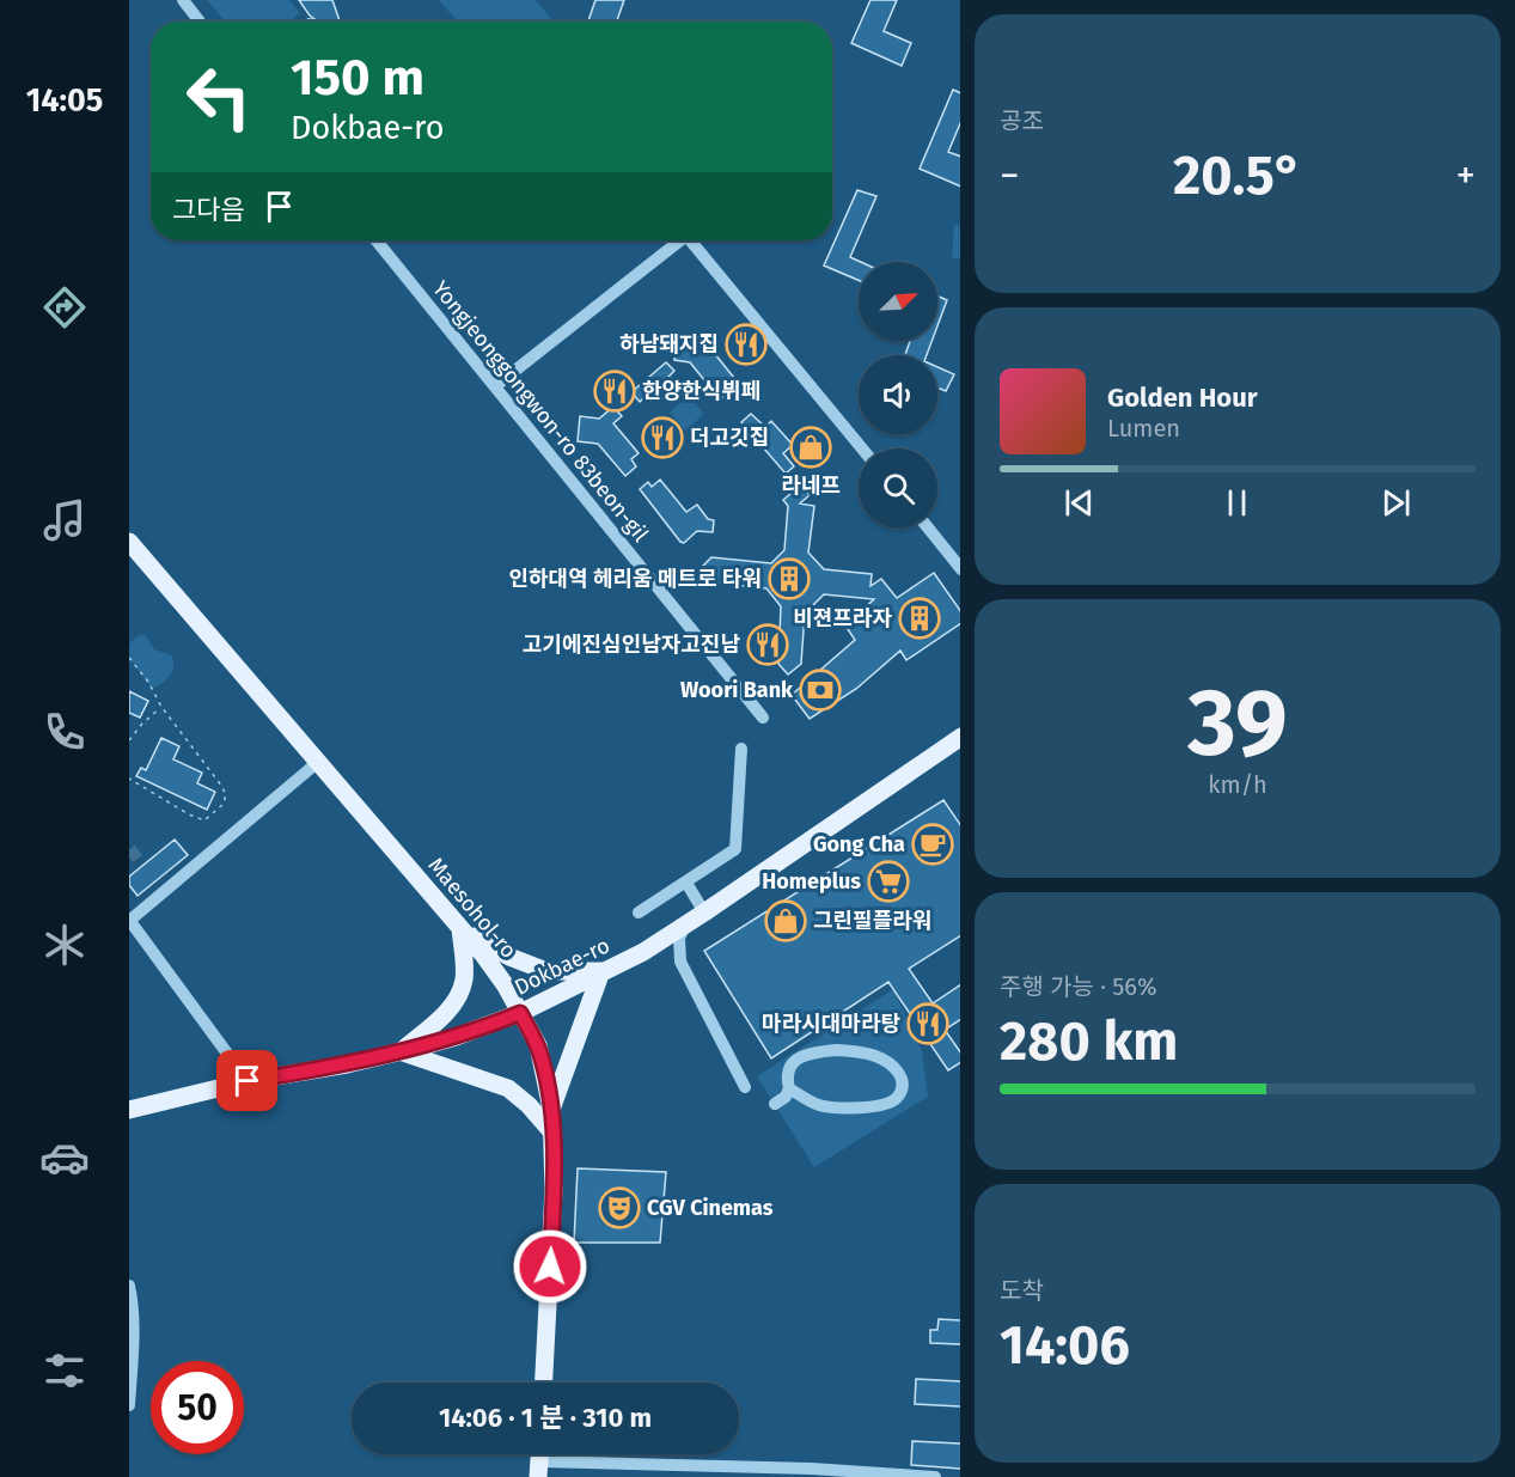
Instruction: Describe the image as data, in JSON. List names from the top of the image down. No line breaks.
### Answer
{"streets":{"main road":["Maesohol-ro","Dokbae-ro"],"street":["Yongjeonggongwon-ro 83beon-gil"]},"crossings":[["Maesohol-ro","Dokbae-ro"]],"places":{"restaurant":["하남돼지집","한양한식뷔페","더고깃집","고기에진심인남자고진남","마라시대마라탕"],"shop":["라네프","그린필플라워"],"building":["인하대역 헤리움 메트로 타워","비젼프라자"],"bank":["Woori Bank"],"cafe":["Gong Cha"],"supermarket":["Homeplus"],"theatre":["CGV Cinemas"]},"north":"top right","page":{"tabs":"14:05","tile":["공조",["39","km/h"],["주행 가능 · 56%","280 km"],["도착","14:06"]],"turn":["150 m","Dokbae-ro"],"heat":["−","20.5°","+"],"then":"그다음","song":["Golden Hour","Lumen"],"limit":"50","trip":"14:06 · 1 분 · 310 m"}}
